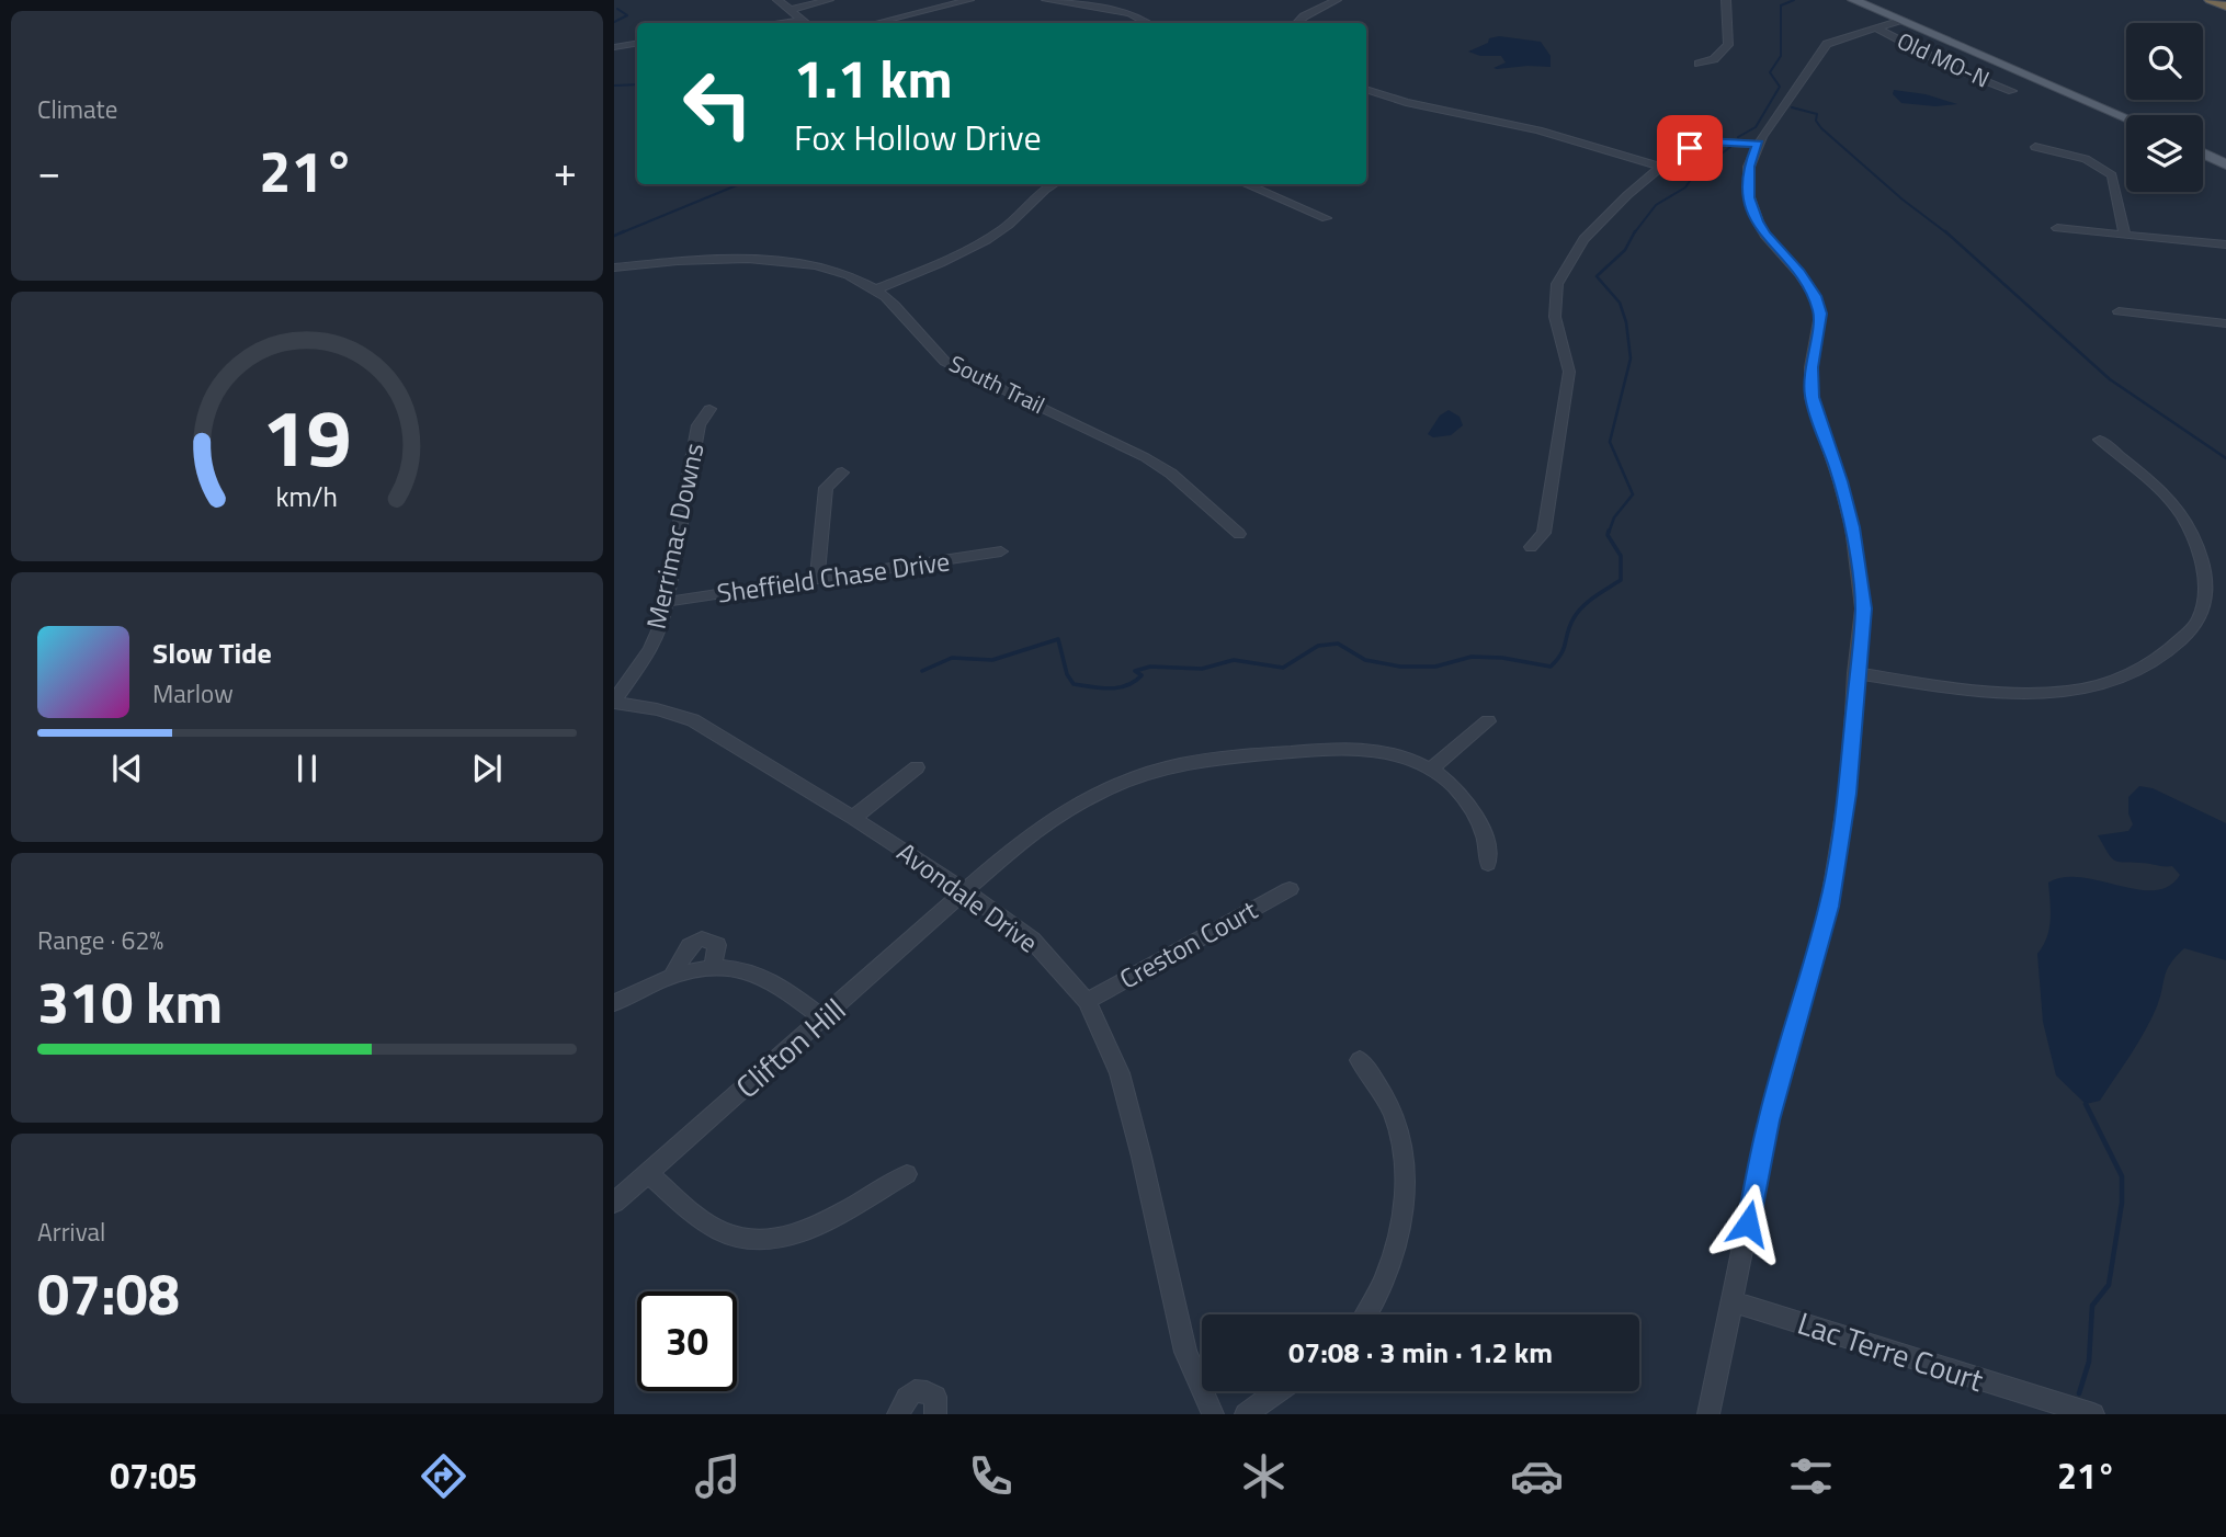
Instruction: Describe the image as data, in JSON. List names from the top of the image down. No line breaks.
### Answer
{"streets":{"street":["Old MO-N","South Trail","Merrimac Downs","Sheffield Chase Drive","Avondale Drive","Creston Court","Clifton Hill","Lac Terre Court"]},"crossings":[["Merrimac Downs","Sheffield Chase Drive"],["Merrimac Downs","Avondale Drive"],["Avondale Drive","Creston Court"],["Avondale Drive","Clifton Hill"]],"page":{"tile":["Climate",["Range · 62%","310 km"],["Arrival","07:08"]],"turn":["1.1 km","Fox Hollow Drive"],"heat":["−","21°","+"],"song":["Slow Tide","Marlow"],"limit":"30","trip":"07:08 · 3 min · 1.2 km","tabs":["07:05","21°"],"gauge":["19","km/h"]}}
